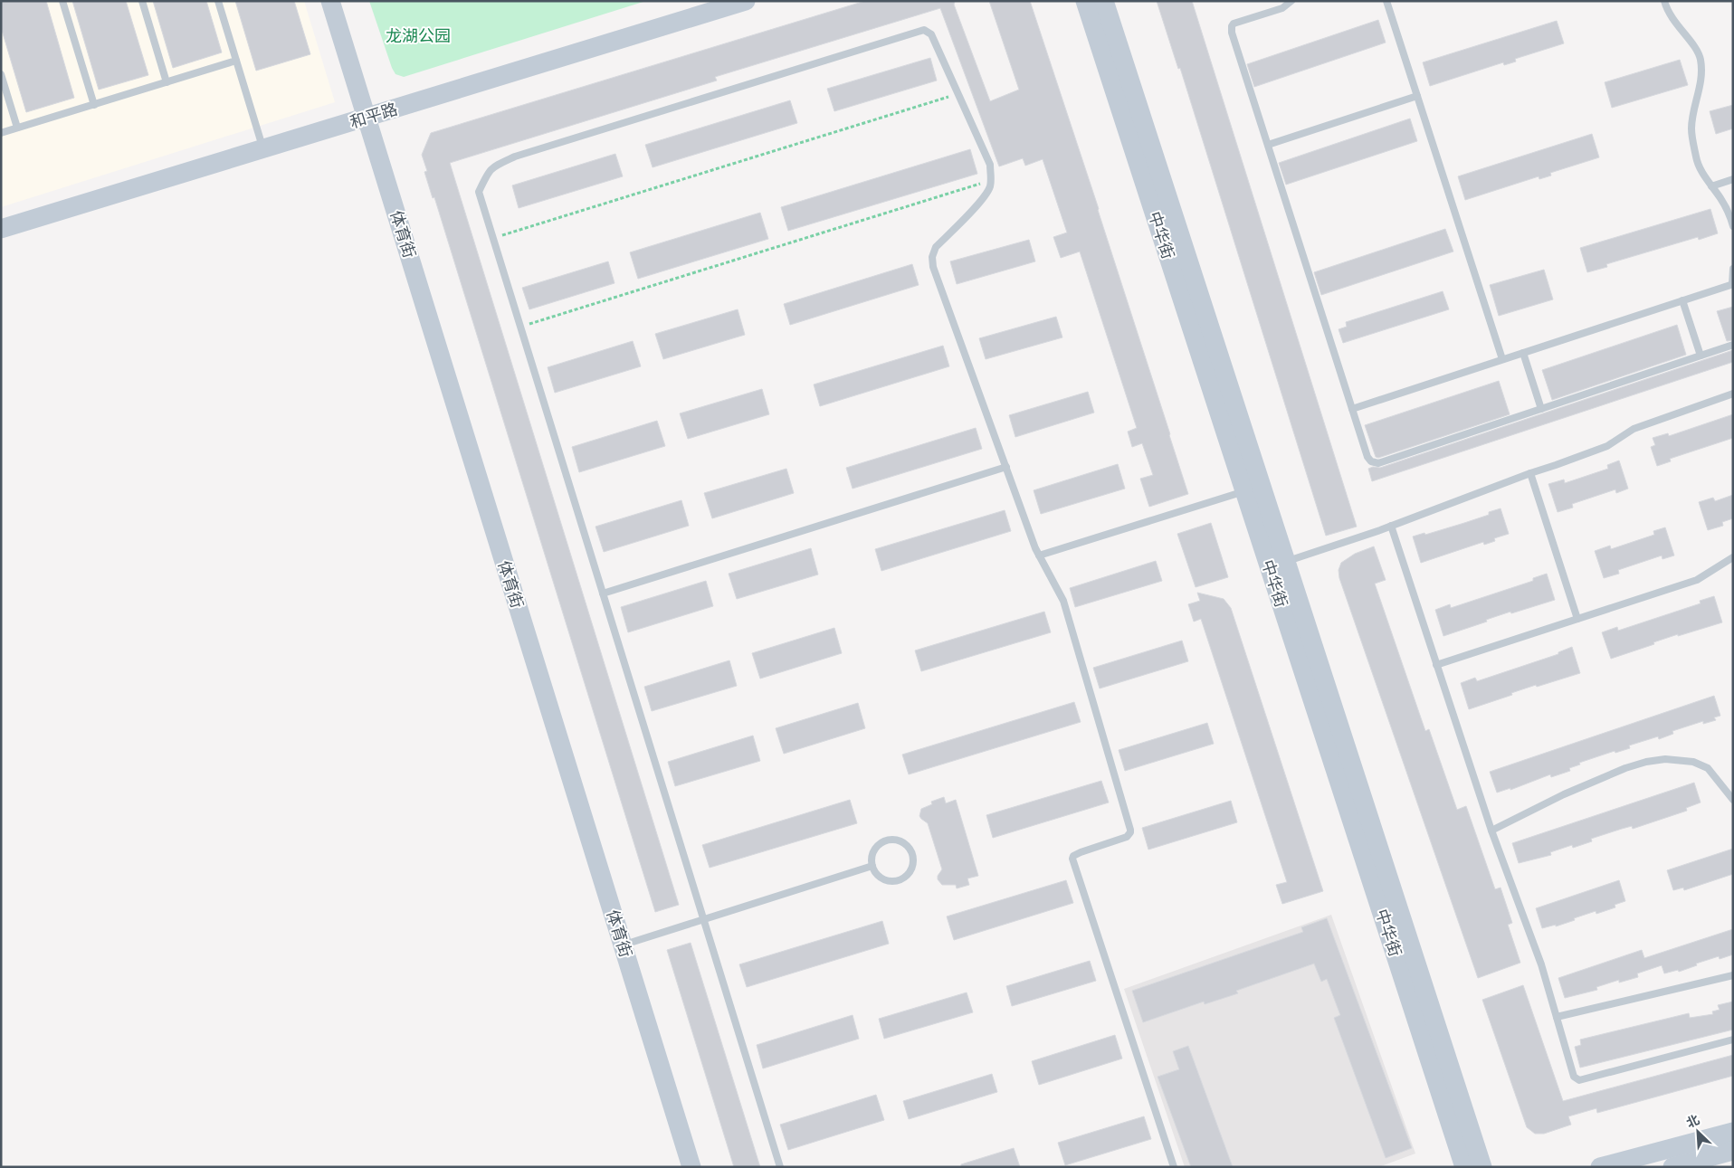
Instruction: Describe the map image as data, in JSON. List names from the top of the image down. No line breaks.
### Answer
{"streets":{"main road":["和平路","体育街","中华街"]},"crossings":[["和平路","体育街"]],"parks":["龙湖公园"],"north":"top left"}
